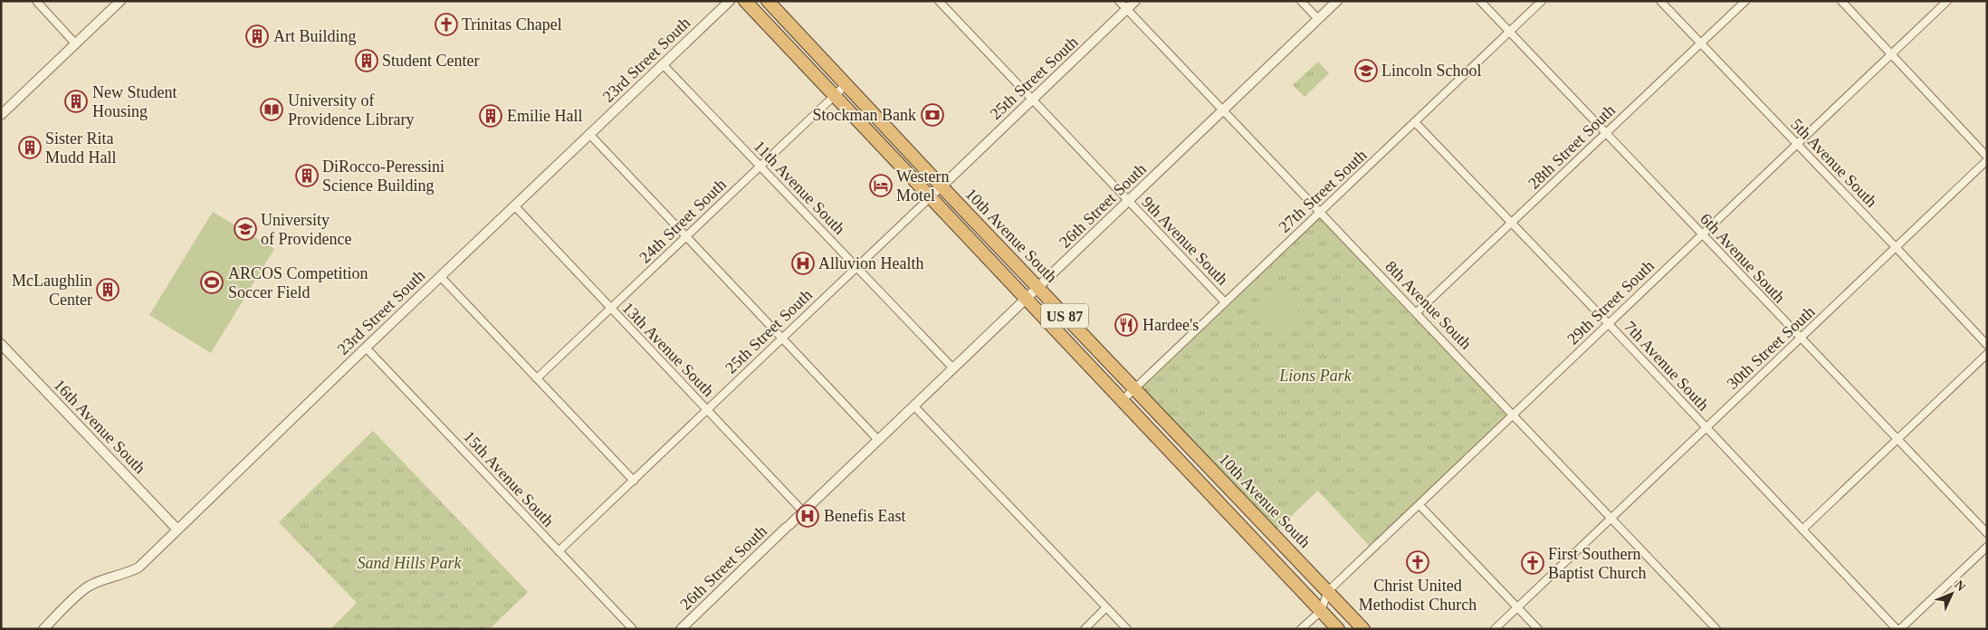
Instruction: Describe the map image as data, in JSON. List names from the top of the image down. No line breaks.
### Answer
{"streets":{"highway":["10th Avenue South","US 87"],"street":["23rd Street South","25th Street South","28th Street South","5th Avenue South","11th Avenue South","27th Street South","26th Street South","24th Street South","9th Avenue South","6th Avenue South","29th Street South","8th Avenue South","30th Street South","13th Avenue South","7th Avenue South","16th Avenue South","15th Avenue South"]},"crossings":[["23rd Street South","11th Avenue South"],["23rd Street South","13th Avenue South"],["23rd Street South","16th Avenue South"],["23rd Street South","15th Avenue South"],["25th Street South","11th Avenue South"],["25th Street South","10th Avenue South"],["25th Street South","9th Avenue South"],["25th Street South","8th Avenue South"],["25th Street South","13th Avenue South"],["25th Street South","15th Avenue South"],["28th Street South","5th Avenue South"],["28th Street South","6th Avenue South"],["28th Street South","8th Avenue South"],["28th Street South","7th Avenue South"],["5th Avenue South","29th Street South"],["5th Avenue South","30th Street South"],["11th Avenue South","26th Street South"],["11th Avenue South","24th Street South"],["27th Street South","10th Avenue South"],["27th Street South","9th Avenue South"],["27th Street South","6th Avenue South"],["27th Street South","8th Avenue South"],["27th Street South","7th Avenue South"],["26th Street South","10th Avenue South"],["26th Street South","9th Avenue South"],["26th Street South","8th Avenue South"],["26th Street South","13th Avenue South"],["24th Street South","10th Avenue South"],["24th Street South","13th Avenue South"],["10th Avenue South","29th Street South"],["6th Avenue South","29th Street South"],["6th Avenue South","30th Street South"],["29th Street South","8th Avenue South"],["29th Street South","7th Avenue South"],["8th Avenue South","30th Street South"],["30th Street South","7th Avenue South"]],"parks":["Lions Park","Sand Hills Park"],"places":{"church":["Trinitas Chapel","Christ United Methodist Church","First Southern Baptist Church"],"building":["Art Building","Student Center","New Student Housing","Emilie Hall","Sister Rita Mudd Hall","DiRocco-Peressini Science Building","McLaughlin Center"],"school or university":["Lincoln School","University of Providence"],"library":["University of Providence Library"],"bank":["Stockman Bank"],"hotel":["Western Motel"],"hospital":["Alluvion Health","Benefis East"],"sports":["ARCOS Competition Soccer Field"],"restaurant":["Hardee's"]},"north":"top right"}
